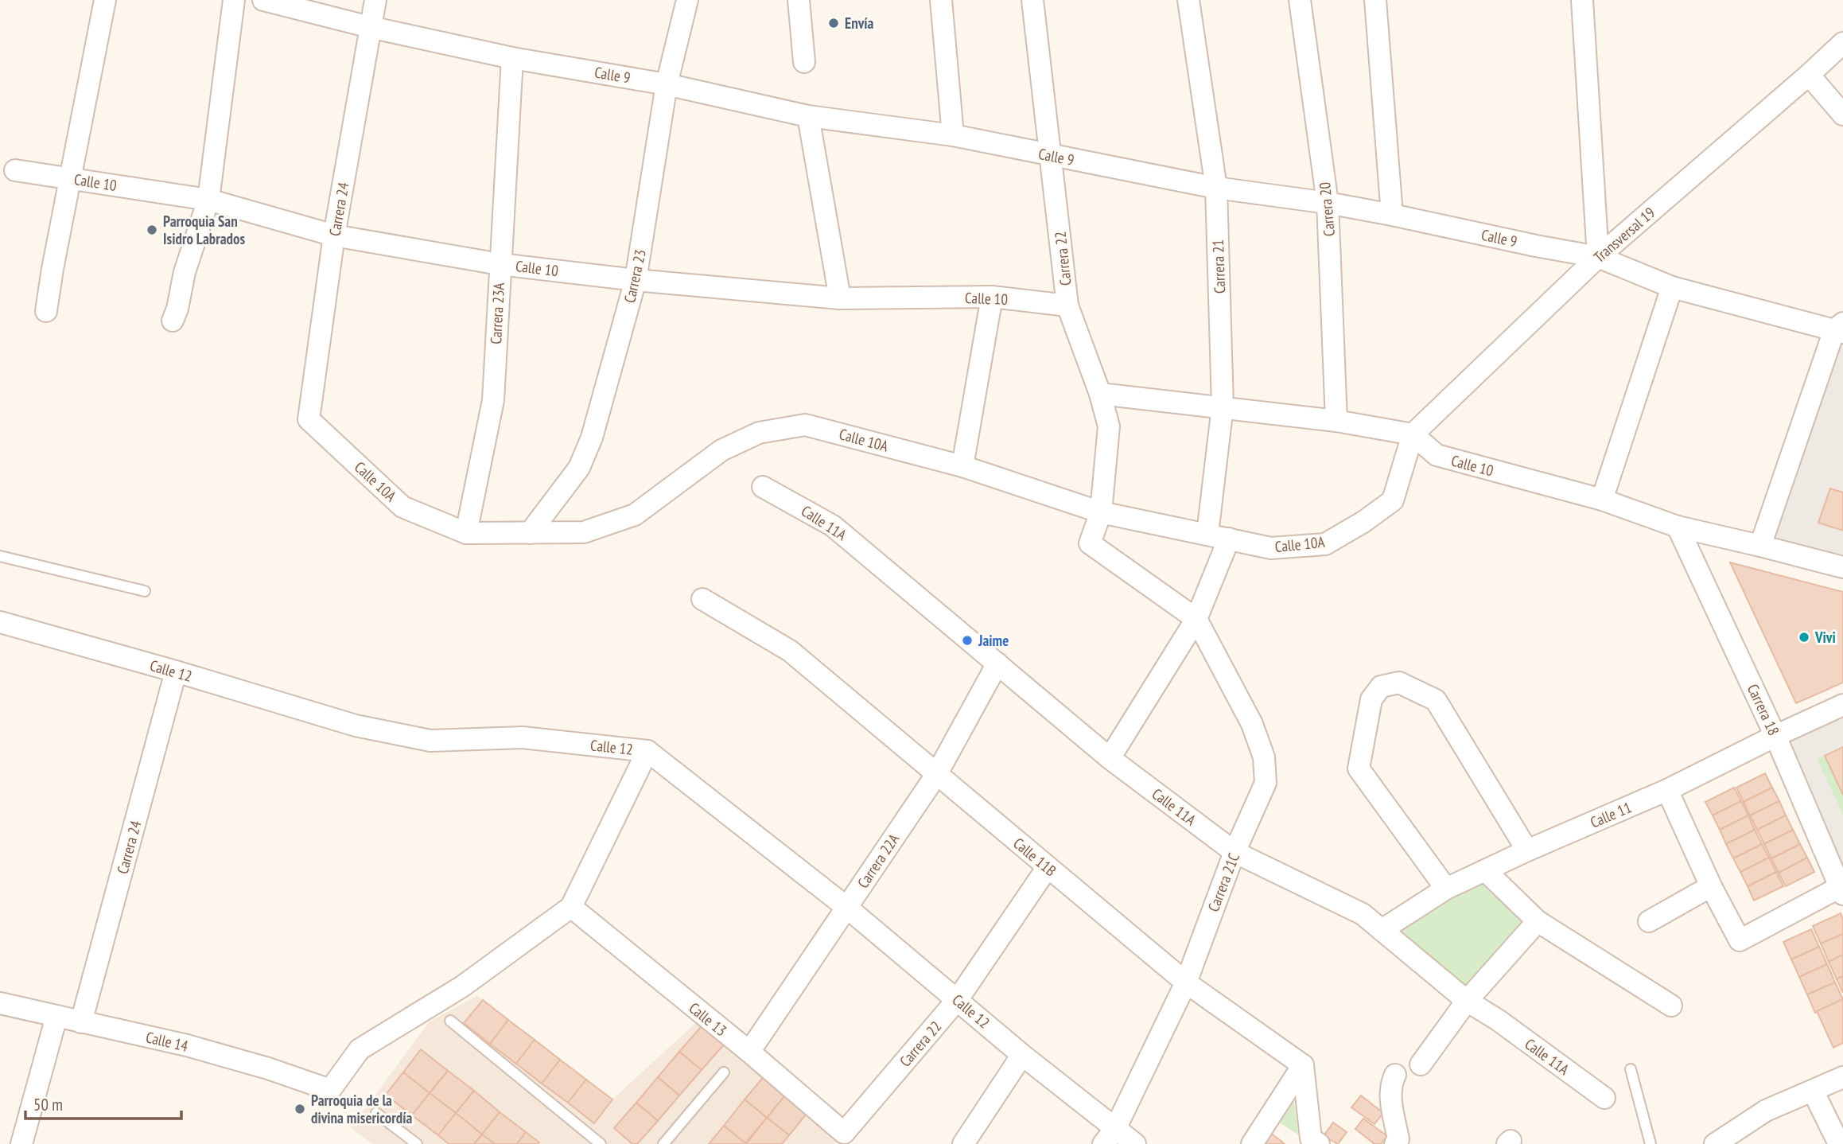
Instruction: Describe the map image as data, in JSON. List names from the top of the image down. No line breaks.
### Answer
{"streets":{"street":["Calle 9","Calle 10","Carrera 24","Carrera 20","Transversal 19","Carrera 22","Carrera 21","Carrera 23","Carrera 23A","Calle 10A","Calle 11A","Calle 12","Carrera 18","Calle 11","Calle 11B","Carrera 22A","Carrera 21C","Calle 13","Calle 14"]},"crossings":[["Calle 9","Carrera 24"],["Calle 9","Carrera 20"],["Calle 9","Transversal 19"],["Calle 9","Carrera 22"],["Calle 9","Carrera 21"],["Calle 9","Carrera 23"],["Calle 9","Carrera 23A"],["Calle 10","Carrera 24"],["Calle 10","Transversal 19"],["Calle 10","Carrera 22"],["Calle 10","Carrera 23"],["Calle 10","Carrera 23A"],["Calle 10","Calle 10A"],["Calle 10","Carrera 18"],["Carrera 24","Calle 10A"],["Carrera 24","Calle 12"],["Carrera 24","Calle 14"],["Transversal 19","Calle 10A"],["Carrera 22","Calle 10A"],["Carrera 22","Calle 12"],["Carrera 22","Calle 11B"],["Carrera 22","Calle 13"],["Carrera 21","Calle 10A"],["Carrera 23","Calle 10A"],["Carrera 23A","Calle 10A"],["Calle 11A","Calle 11"],["Calle 11A","Carrera 22A"],["Calle 11A","Carrera 21C"],["Calle 12","Carrera 22A"],["Calle 12","Carrera 21C"],["Carrera 18","Calle 11"],["Calle 11B","Carrera 22A"],["Calle 11B","Carrera 21C"],["Carrera 22A","Calle 13"],["Calle 13","Calle 14"]],"places":["Envía","Parroquia San Isidro Labrados","Vivi","Jaime","Parroquia de la divina misericordía"],"scale_bar":"50 m"}
